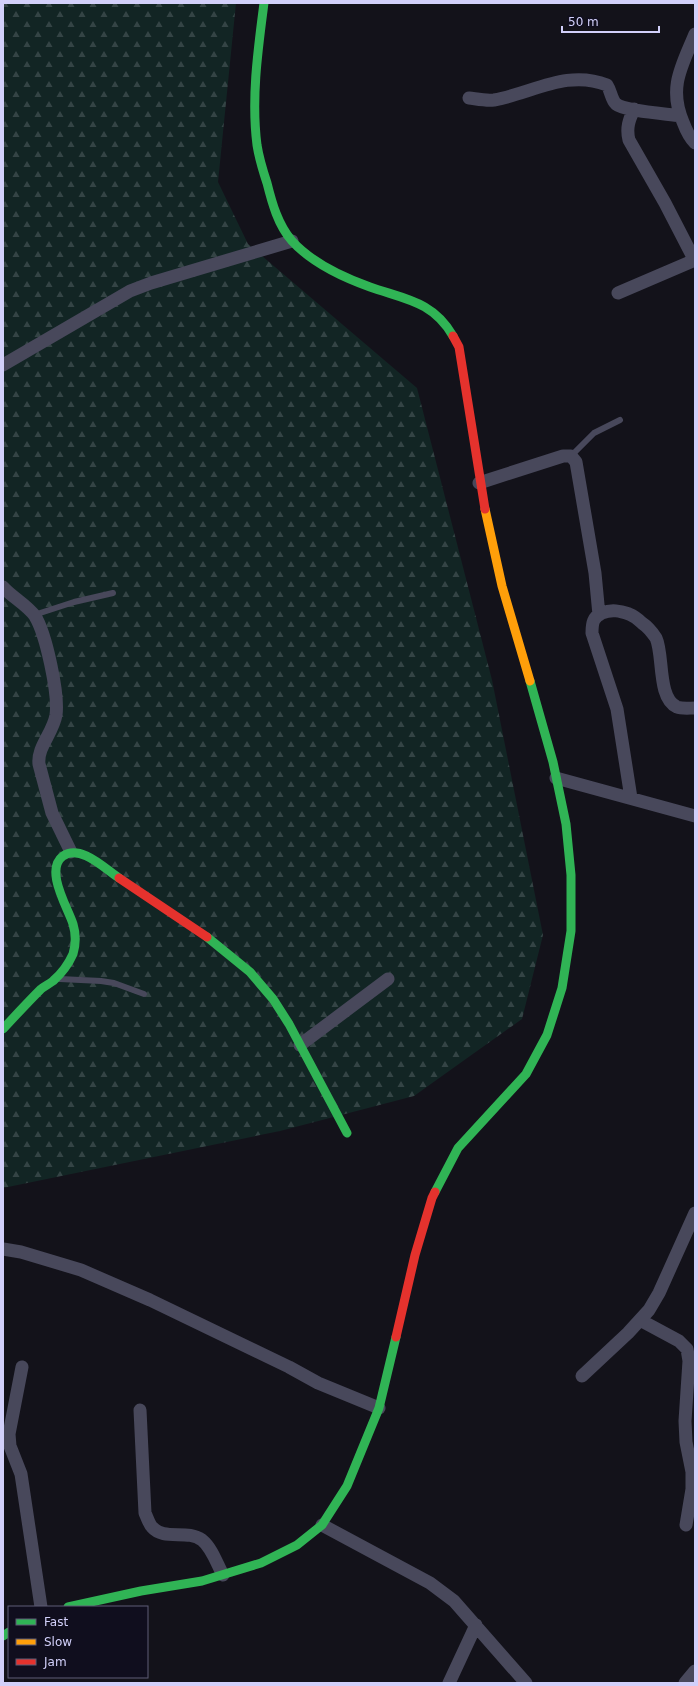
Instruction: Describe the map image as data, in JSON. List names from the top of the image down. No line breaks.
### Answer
{"legend":["Fast","Slow","Jam"],"scale_bar":"50 m"}
